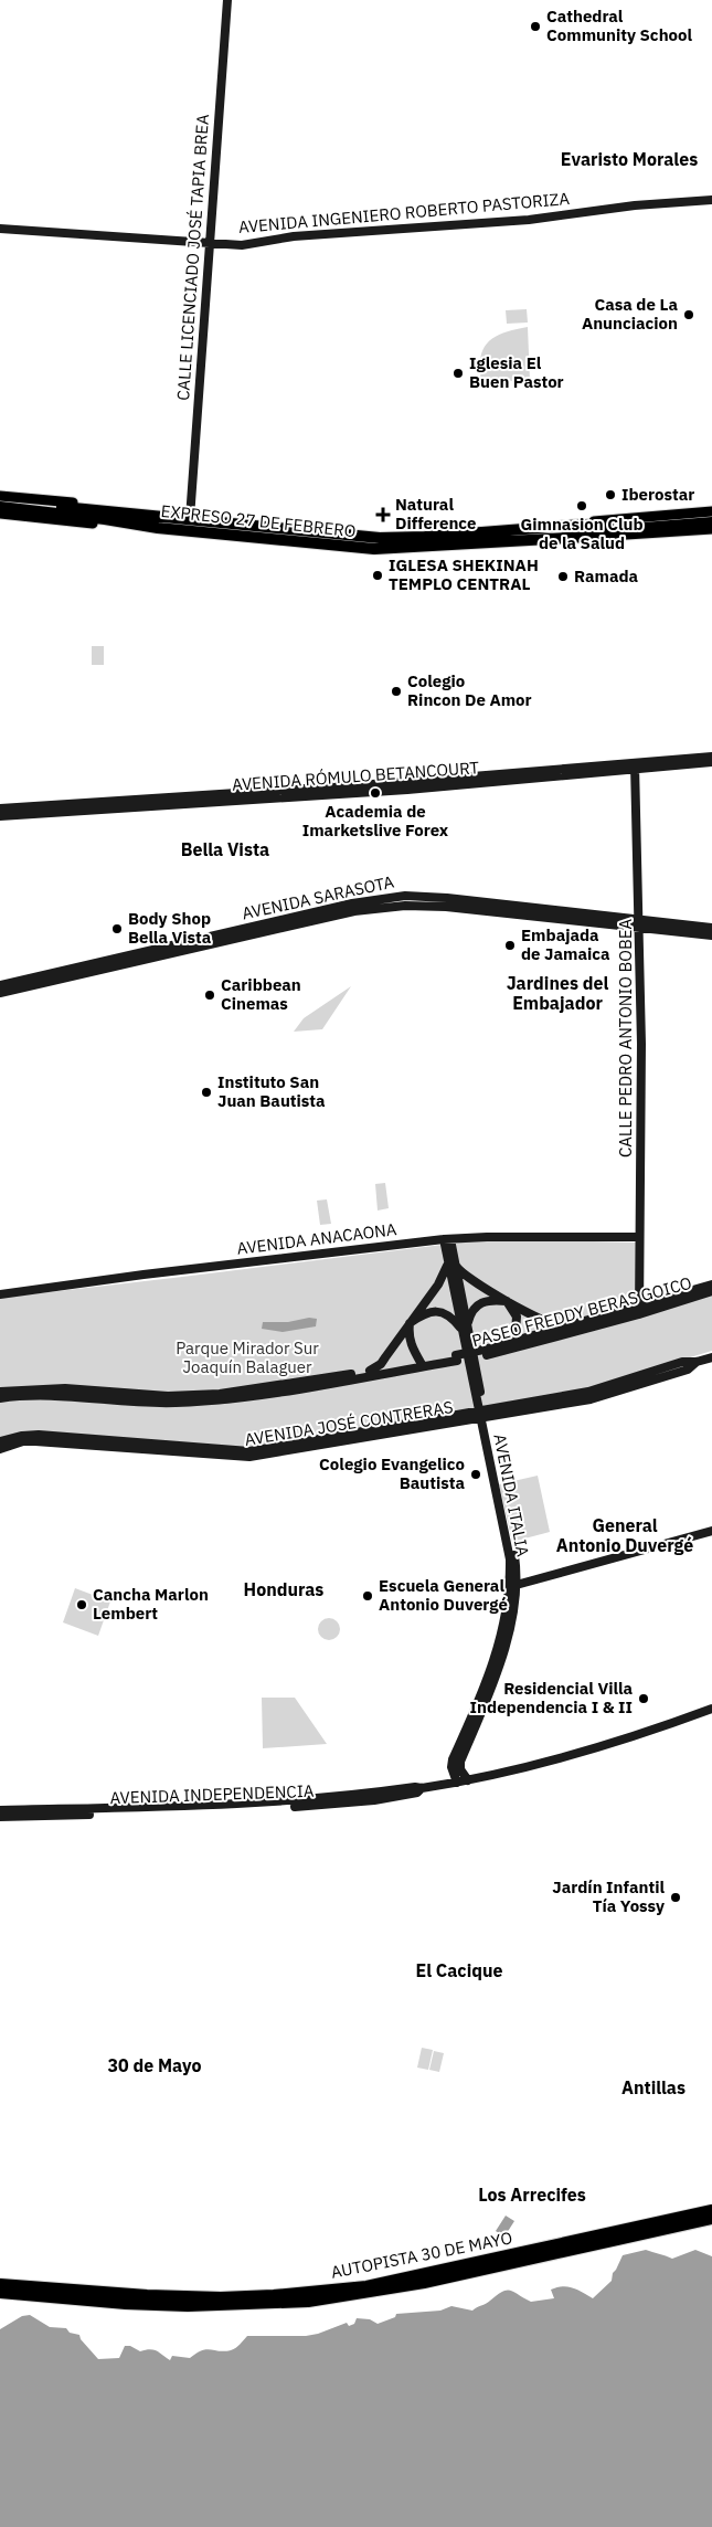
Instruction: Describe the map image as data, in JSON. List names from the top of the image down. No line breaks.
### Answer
{"streets":{"highway":["EXPRESO 27 DE FEBRERO","AUTOPISTA 30 DE MAYO"],"main road":["AVENIDA INGENIERO ROBERTO PASTORIZA","CALLE LICENCIADO JOSÉ TAPIA BREA","AVENIDA RÓMULO BETANCOURT","AVENIDA SARASOTA","CALLE PEDRO ANTONIO BOBEA","AVENIDA ANACAONA","PASEO FREDDY BERAS GOICO","AVENIDA JOSÉ CONTRERAS","AVENIDA ITALIA","AVENIDA INDEPENDENCIA"]},"crossings":[["AVENIDA INGENIERO ROBERTO PASTORIZA","CALLE LICENCIADO JOSÉ TAPIA BREA"],["CALLE LICENCIADO JOSÉ TAPIA BREA","EXPRESO 27 DE FEBRERO"],["AVENIDA RÓMULO BETANCOURT","CALLE PEDRO ANTONIO BOBEA"],["AVENIDA SARASOTA","CALLE PEDRO ANTONIO BOBEA"],["CALLE PEDRO ANTONIO BOBEA","AVENIDA ANACAONA"],["CALLE PEDRO ANTONIO BOBEA","PASEO FREDDY BERAS GOICO"],["AVENIDA ANACAONA","AVENIDA ITALIA"],["AVENIDA JOSÉ CONTRERAS","AVENIDA ITALIA"],["AVENIDA ITALIA","AVENIDA INDEPENDENCIA"]],"districts":["Evaristo Morales","Bella Vista","Jardines del Embajador","General Antonio Duvergé","Honduras","El Cacique","30 de Mayo","Antillas","Los Arrecifes"],"parks":["Parque Mirador Sur Joaquín Balaguer"],"places":{"other":["Cathedral Community School","Casa de La Anunciacion","Iglesia El Buen Pastor","Iberostar","Gimnasion Club de la Salud","IGLESA SHEKINAH TEMPLO CENTRAL","Ramada","Colegio Rincon De Amor","Academia de Imarketslive Forex","Body Shop Bella Vista","Embajada de Jamaica","Caribbean Cinemas","Instituto San Juan Bautista","Colegio Evangelico Bautista","Escuela General Antonio Duvergé","Cancha Marlon Lembert","Residencial Villa Independencia I & II","Jardín Infantil Tía Yossy"],"health":["Natural Difference"]}}
